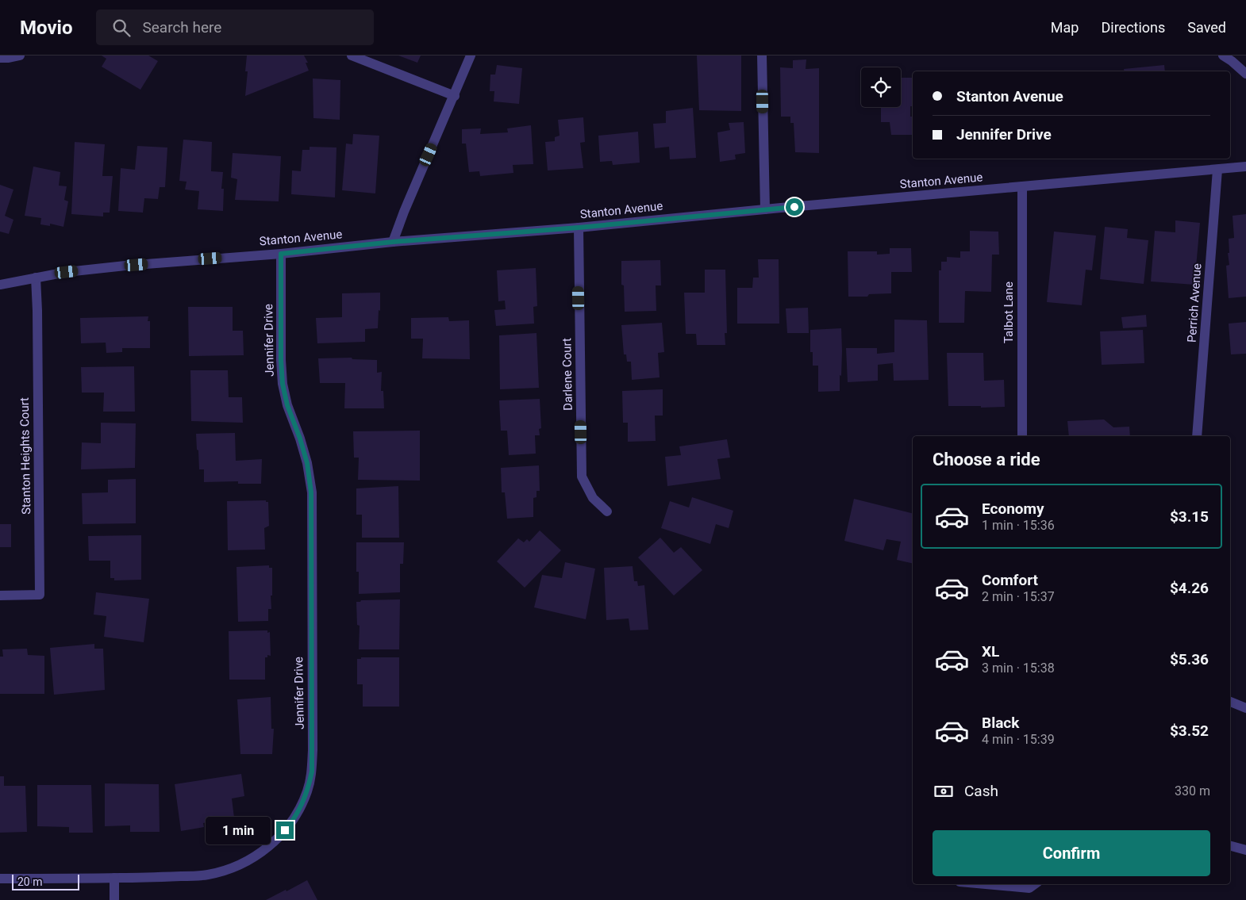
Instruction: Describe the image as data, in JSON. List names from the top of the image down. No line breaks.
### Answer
{"streets":{"street":["Stanton Avenue","Perrich Avenue","Talbot Lane","Jennifer Drive","Darlene Court","Stanton Heights Court"]},"crossings":[["Stanton Avenue","Perrich Avenue"],["Stanton Avenue","Talbot Lane"],["Stanton Avenue","Jennifer Drive"],["Stanton Avenue","Darlene Court"],["Stanton Avenue","Stanton Heights Court"]],"scale_bar":"20 m","page":{"header":"Movio","search":"Search here","nav":["Map","Directions","Saved"],"banner":["Stanton Avenue","Jennifer Drive"],"heading":"Choose a ride","list":[{"name":"Economy","note":"1 min · 15:36","value":"$3.15"},{"name":"Comfort","note":"2 min · 15:37","value":"$4.26"},{"name":"XL","note":"3 min · 15:38","value":"$5.36"},{"name":"Black","note":"4 min · 15:39","value":"$3.52"}],"pay":["Cash","330 m"],"bubble":"1 min","buttons":"Confirm","scale":"20 m"}}
